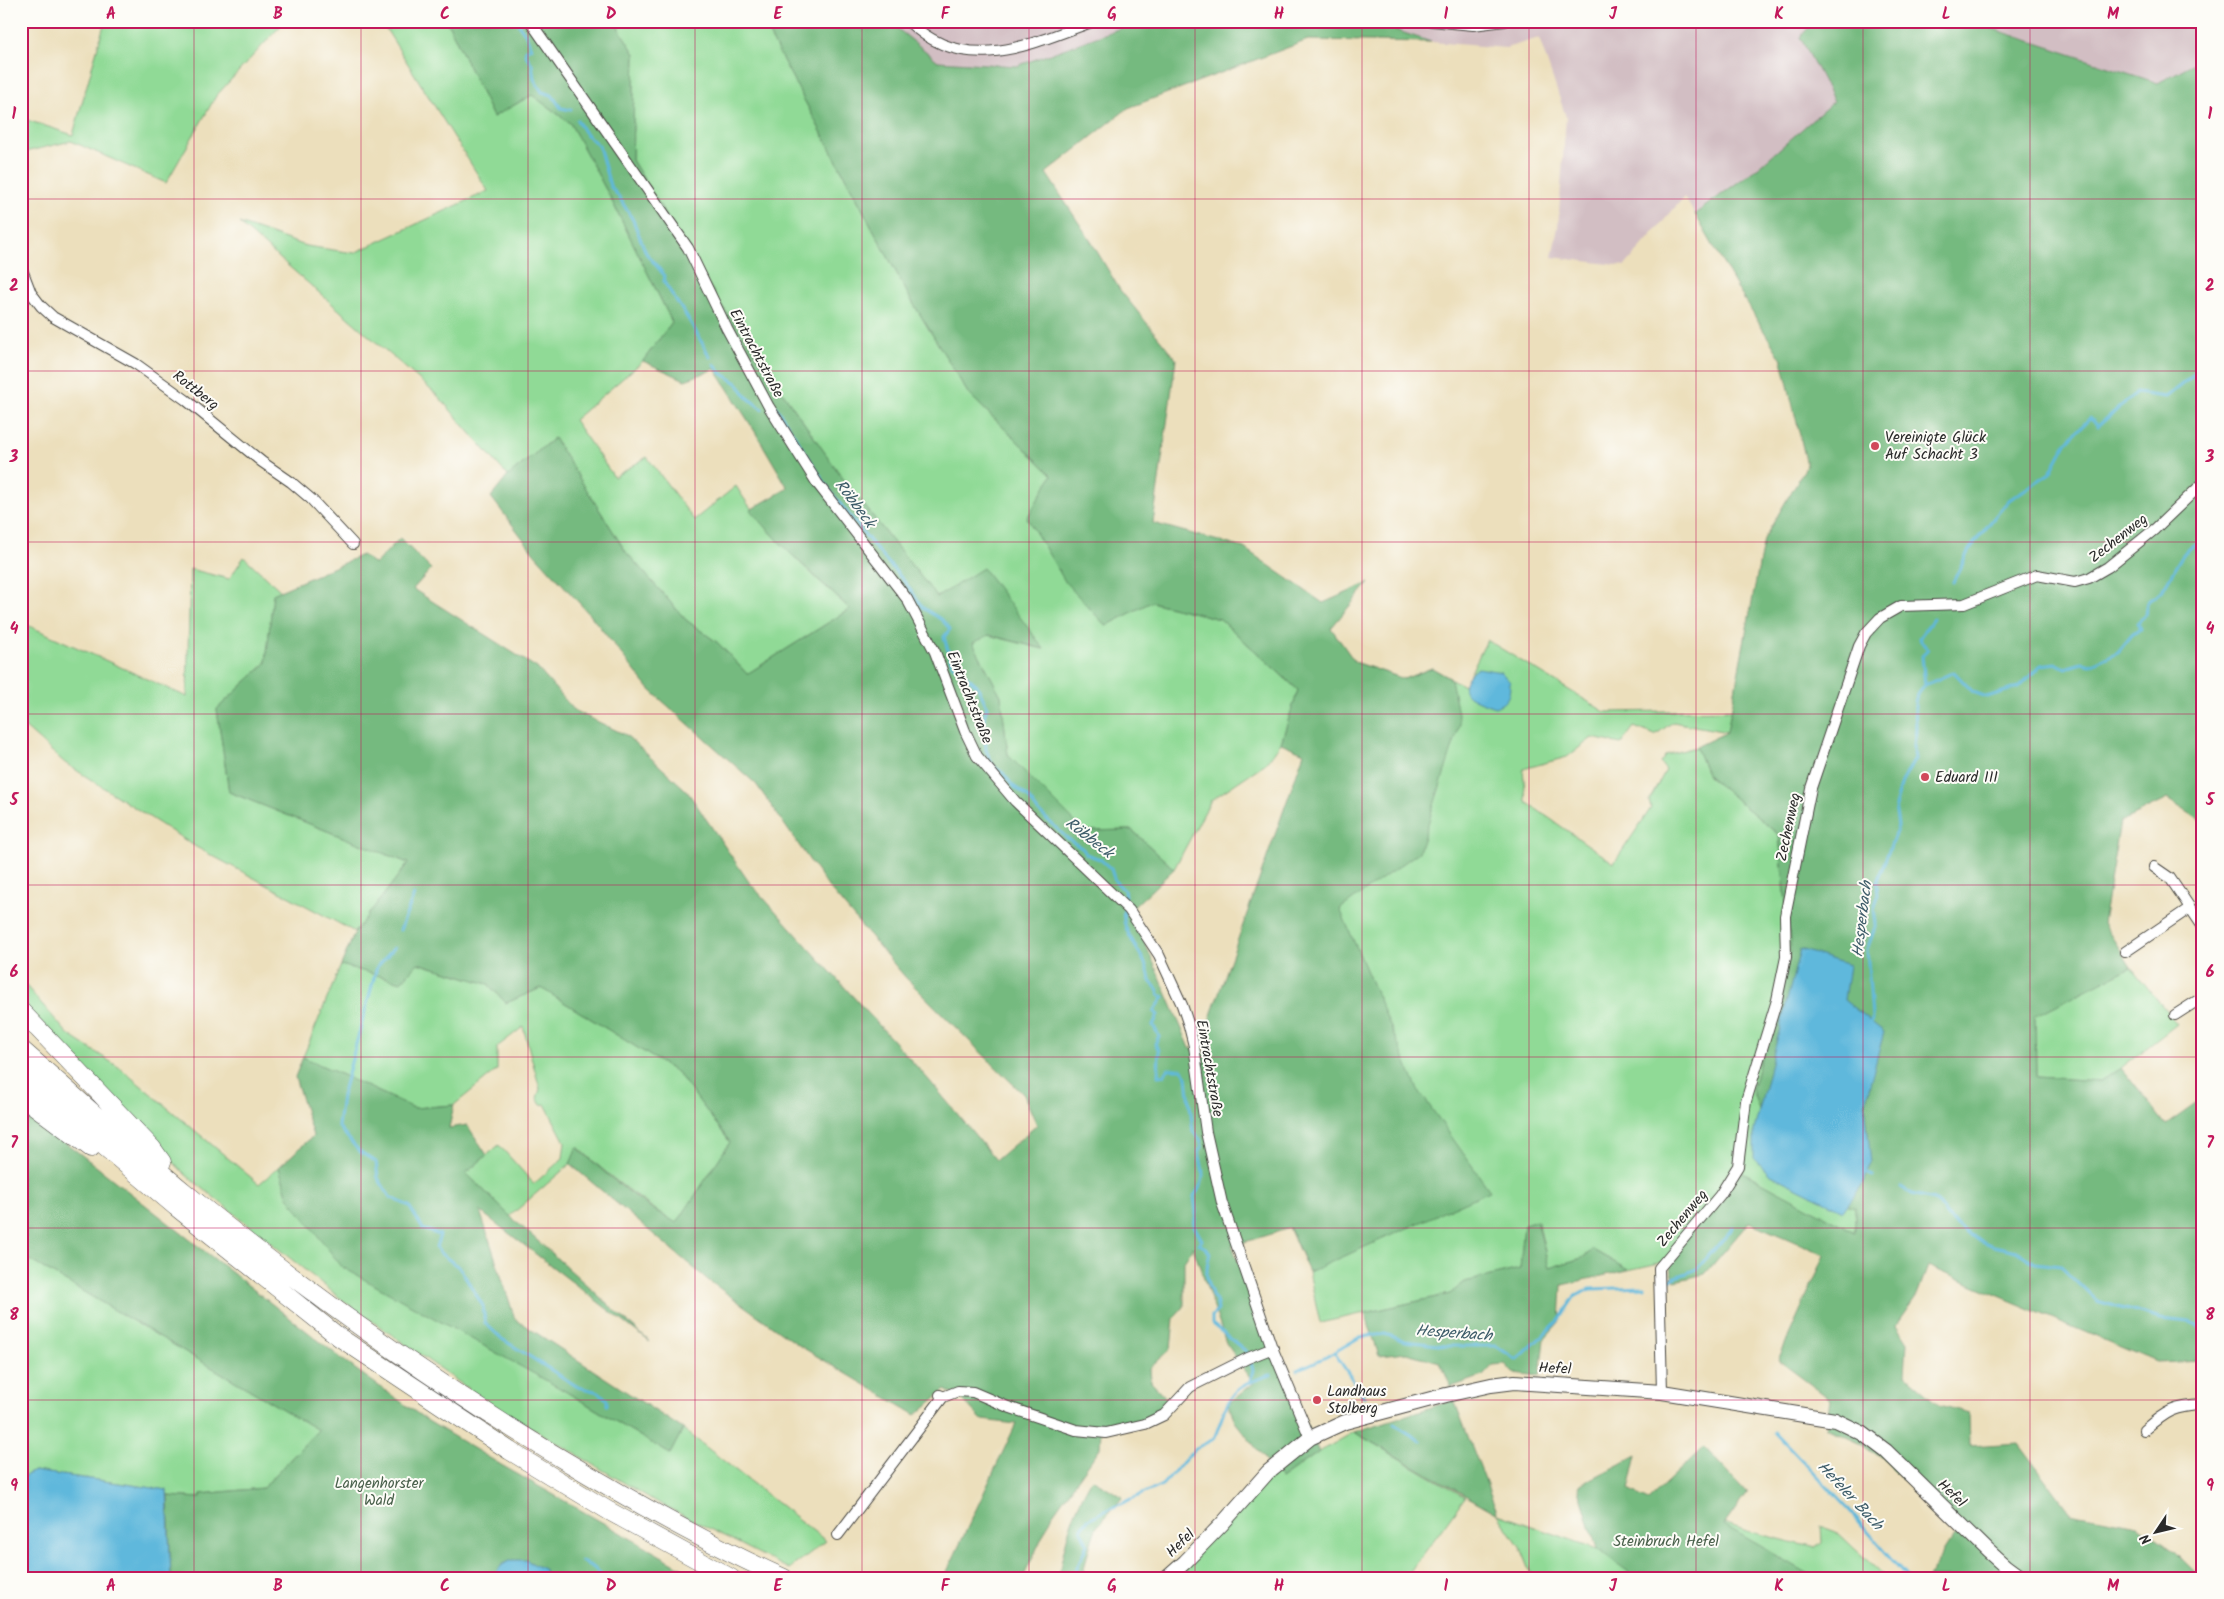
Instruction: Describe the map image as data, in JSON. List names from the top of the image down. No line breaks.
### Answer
{"streets":{"main road":["Hefel"],"street":["Eintrachtstraße","Rottberg","Zechenweg"]},"crossings":[["Eintrachtstraße","Hefel"],["Zechenweg","Hefel"]],"water":["Röbbeck","Hesperbach","Hefeler Bach"],"parks":["Langenhorster Wald","Steinbruch Hefel"],"places":["Vereinigte Glück Auf Schacht 3","Eduard III","Landhaus Stolberg"],"north":"bottom left","grid":{"columns":["A","B","C","D","E","F","G","H","I","J","K","L","M"],"rows":["1","2","3","4","5","6","7","8","9"]}}
